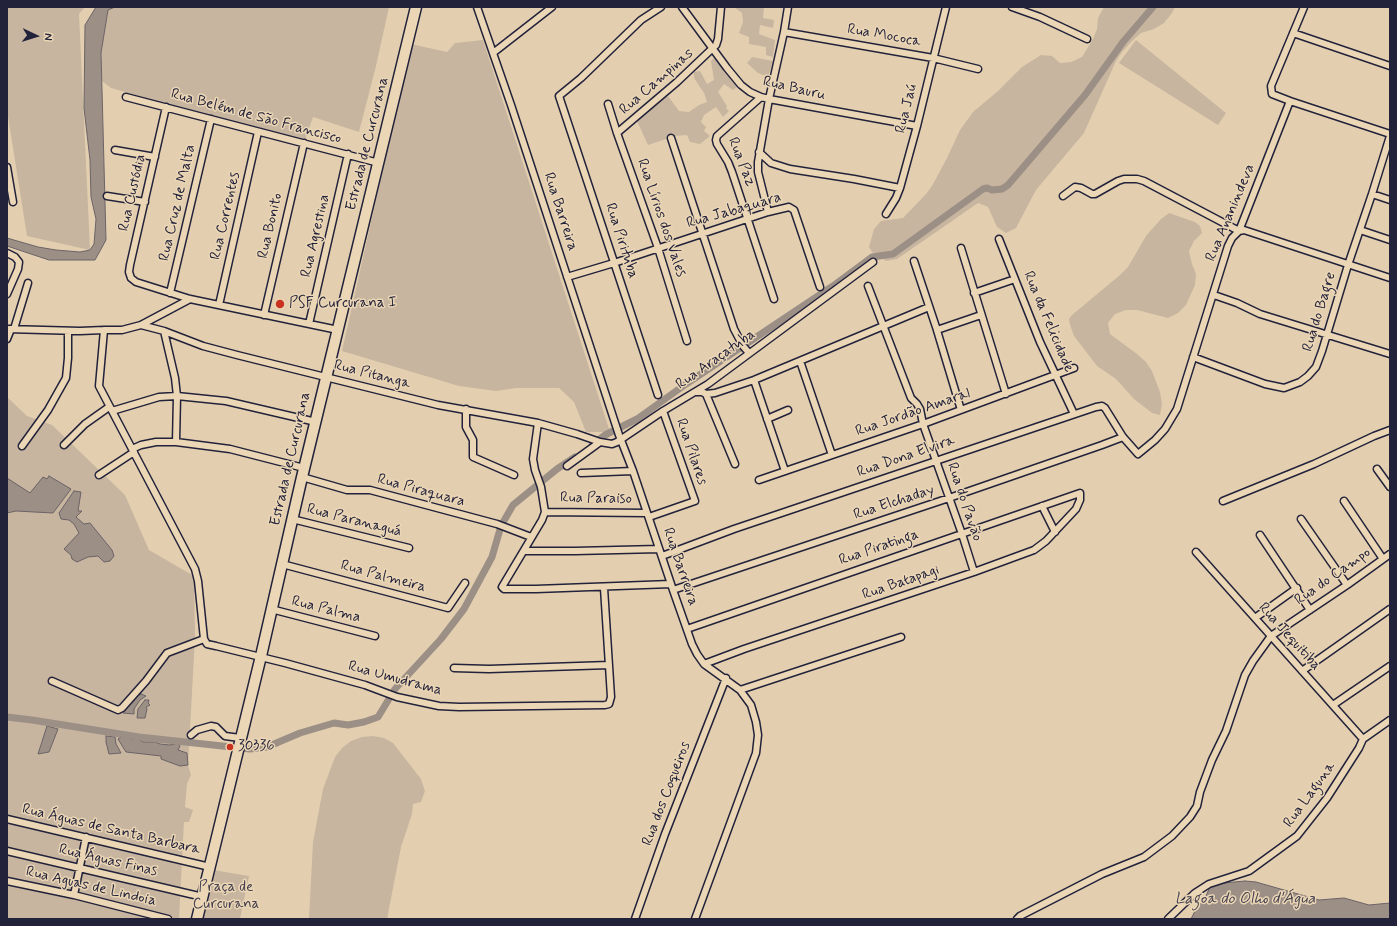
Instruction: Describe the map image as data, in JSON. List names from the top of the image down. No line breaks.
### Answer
{"streets":{"main road":["Estrada de Curcurana"],"street":["Rua Mococa","Rua Campinas","Rua Bauru","Rua Jaú","Rua Belém de São Francisco","Rua Paz","Rua Custódia","Rua Cruz de Malta","Rua Jabaquara","Rua Barreira","Rua Ananindeva","Rua Correntes","Rua Lírios dos Vales","Rua Bonito","Rua Agrestina","Rua Pirituba","Rua do Bagre","Rua da Felicidade","Rua Araçatuba","Rua Pitanga","Rua Jordão Amaral","Rua Pilares","Rua Dona Elvira","Rua Piraquara","Rua Paraiso","Rua do Pavão","Rua Elchaday","Rua Paranaguá","Rua Piratinga","Rua Palmeira","Rua do Campo","Rua Batapagi","Rua Palma","Rua Jequitiba","Rua Umudrama","Rua dos Coqueiros","Rua Laguna","Rua Águas de Santa Barbara","Rua Águas Finas","Rua Aguas de Lindoia"]},"crossings":[["Rua Mococa","Rua Jaú"],["Rua Campinas","Rua Bauru"],["Rua Campinas","Rua Lírios dos Vales"],["Rua Bauru","Rua Jaú"],["Rua Bauru","Rua Paz"],["Rua Belém de São Francisco","Estrada de Curcurana"],["Rua Belém de São Francisco","Rua Custódia"],["Rua Belém de São Francisco","Rua Cruz de Malta"],["Rua Belém de São Francisco","Rua Correntes"],["Rua Belém de São Francisco","Rua Bonito"],["Rua Belém de São Francisco","Rua Agrestina"],["Estrada de Curcurana","Rua Pitanga"],["Estrada de Curcurana","Rua Piraquara"],["Estrada de Curcurana","Rua Paranaguá"],["Estrada de Curcurana","Rua Palmeira"],["Estrada de Curcurana","Rua Palma"],["Estrada de Curcurana","Rua Umudrama"],["Estrada de Curcurana","Rua Águas de Santa Barbara"],["Estrada de Curcurana","Rua Águas Finas"],["Rua Paz","Rua Jabaquara"],["Rua Custódia","Rua Cruz de Malta"],["Rua Jabaquara","Rua Barreira"],["Rua Jabaquara","Rua Lírios dos Vales"],["Rua Jabaquara","Rua Pirituba"],["Rua Barreira","Rua Araçatuba"],["Rua Barreira","Rua Pilares"],["Rua Barreira","Rua Dona Elvira"],["Rua Barreira","Rua Paraiso"],["Rua Barreira","Rua Elchaday"],["Rua Barreira","Rua Piratinga"],["Rua Barreira","Rua Batapagi"],["Rua Barreira","Rua dos Coqueiros"],["Rua Ananindeva","Rua do Bagre"],["Rua Ananindeva","Rua Dona Elvira"],["Rua da Felicidade","Rua Jordão Amaral"],["Rua da Felicidade","Rua Dona Elvira"],["Rua Araçatuba","Rua Pitanga"],["Rua Araçatuba","Rua Pilares"],["Rua Jordão Amaral","Rua do Pavão"],["Rua Pilares","Rua Paraiso"],["Rua Dona Elvira","Rua do Pavão"],["Rua Dona Elvira","Rua Elchaday"],["Rua do Pavão","Rua Elchaday"],["Rua do Pavão","Rua Piratinga"],["Rua do Pavão","Rua Batapagi"],["Rua Piratinga","Rua Batapagi"],["Rua do Campo","Rua Jequitiba"],["Rua Jequitiba","Rua Laguna"]],"water":["Lagoa do Olho d'Água"],"parks":["Praça de Curcurana"],"places":["PSF Curcurana I","30336"],"north":"right"}
